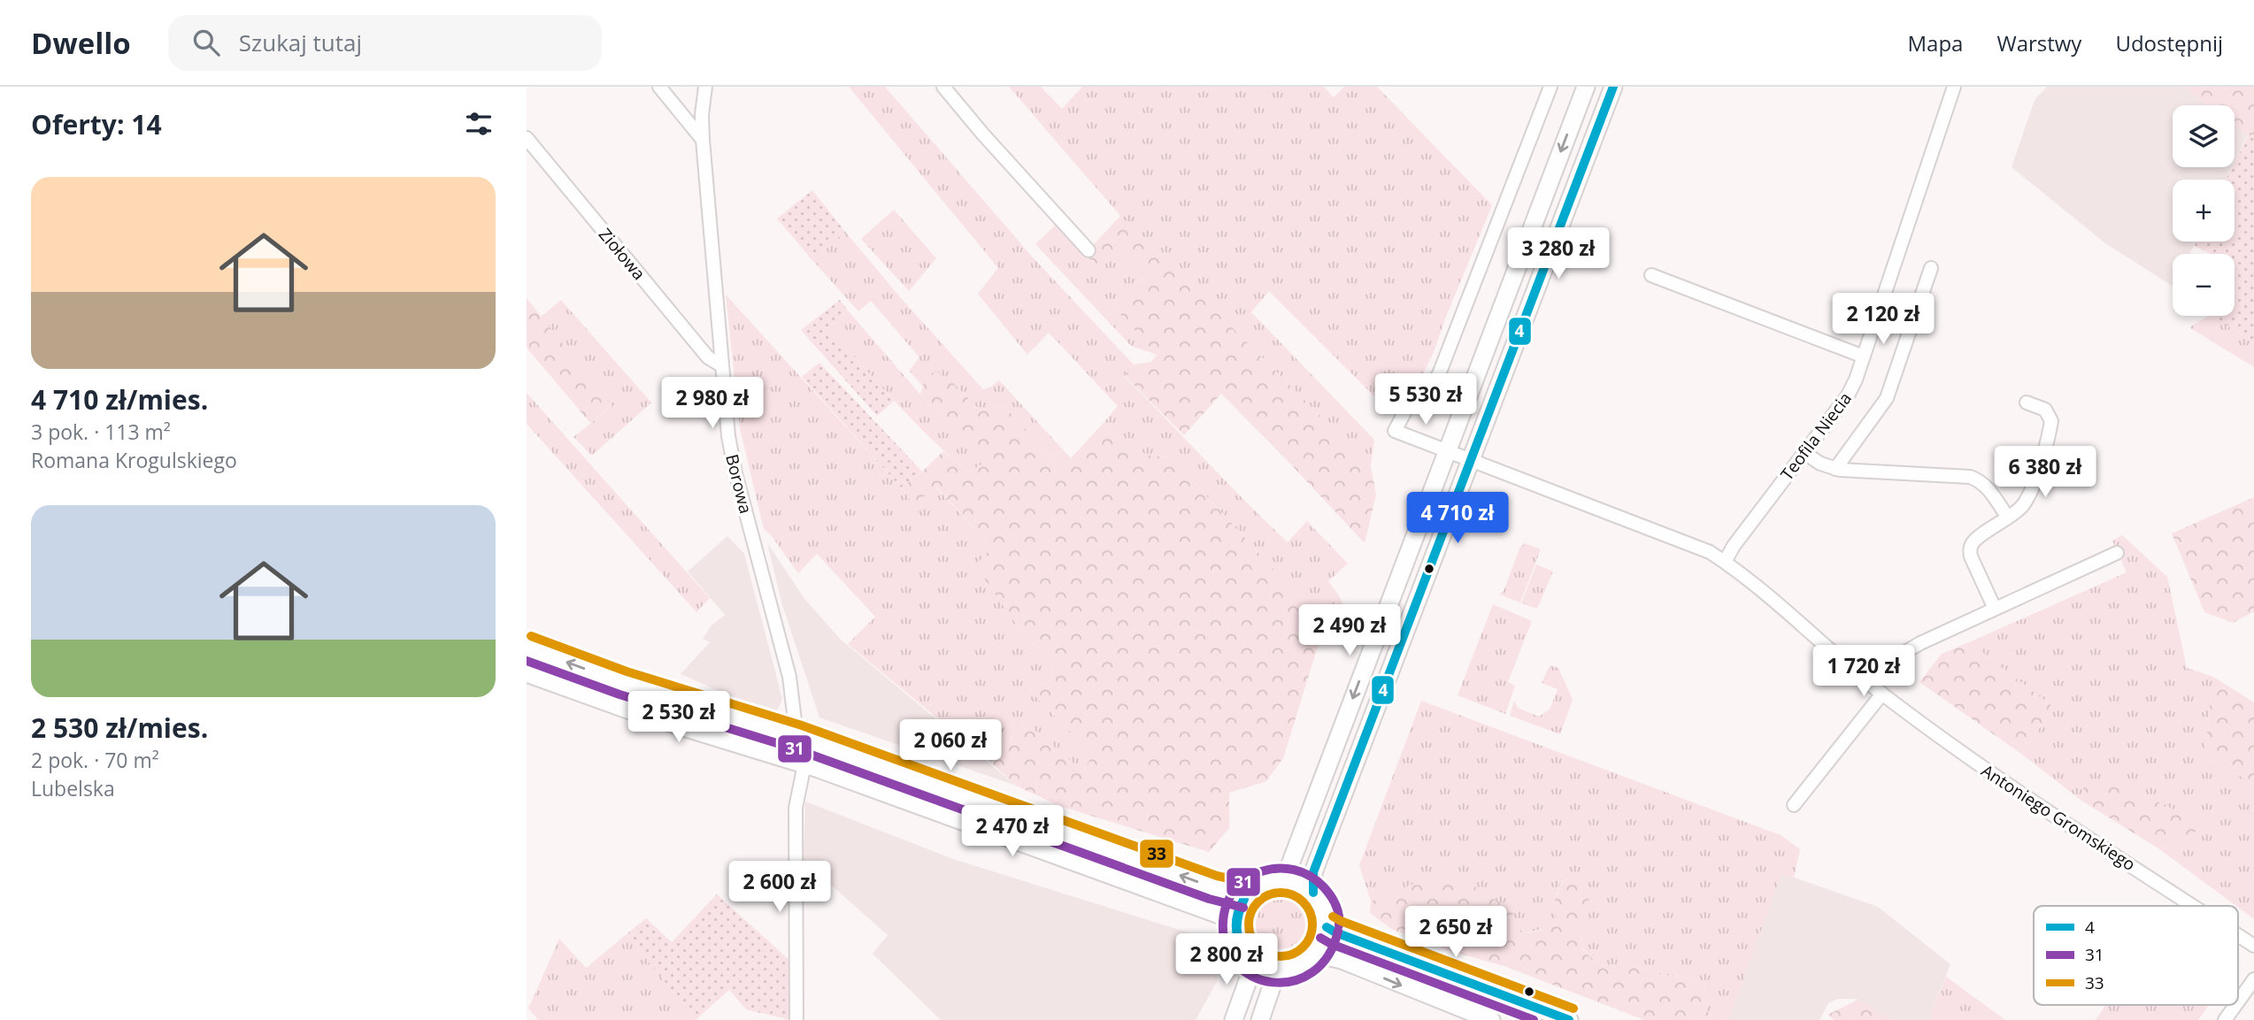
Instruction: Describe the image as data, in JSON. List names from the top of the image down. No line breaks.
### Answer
{"streets":{"street":["Ziołowa","Teofila Niecia","Borowa","Antoniego Gromskiego"]},"crossings":[["Ziołowa","Borowa"],["Teofila Niecia","Antoniego Gromskiego"]],"lines":["transit line 4","transit line 33","transit line 31"],"legend":["4","31","33"],"page":{"header":"Dwello","search":"Szukaj tutaj","nav":["Mapa","Warstwy","Udostępnij"],"heading":"Oferty: 14","map_buttons":["+","−"],"list":[{"name":"4 710 zł/mies.","note":"3 pok. · 113 m² · Romana Krogulskiego"},{"name":"2 530 zł/mies.","note":"2 pok. · 70 m² · Lubelska"}],"price":["3 280 zł","2 120 zł","5 530 zł","2 980 zł","6 380 zł","4 710 zł","2 490 zł","1 720 zł","2 530 zł","2 060 zł","2 470 zł","2 600 zł","2 650 zł","2 800 zł"]}}
